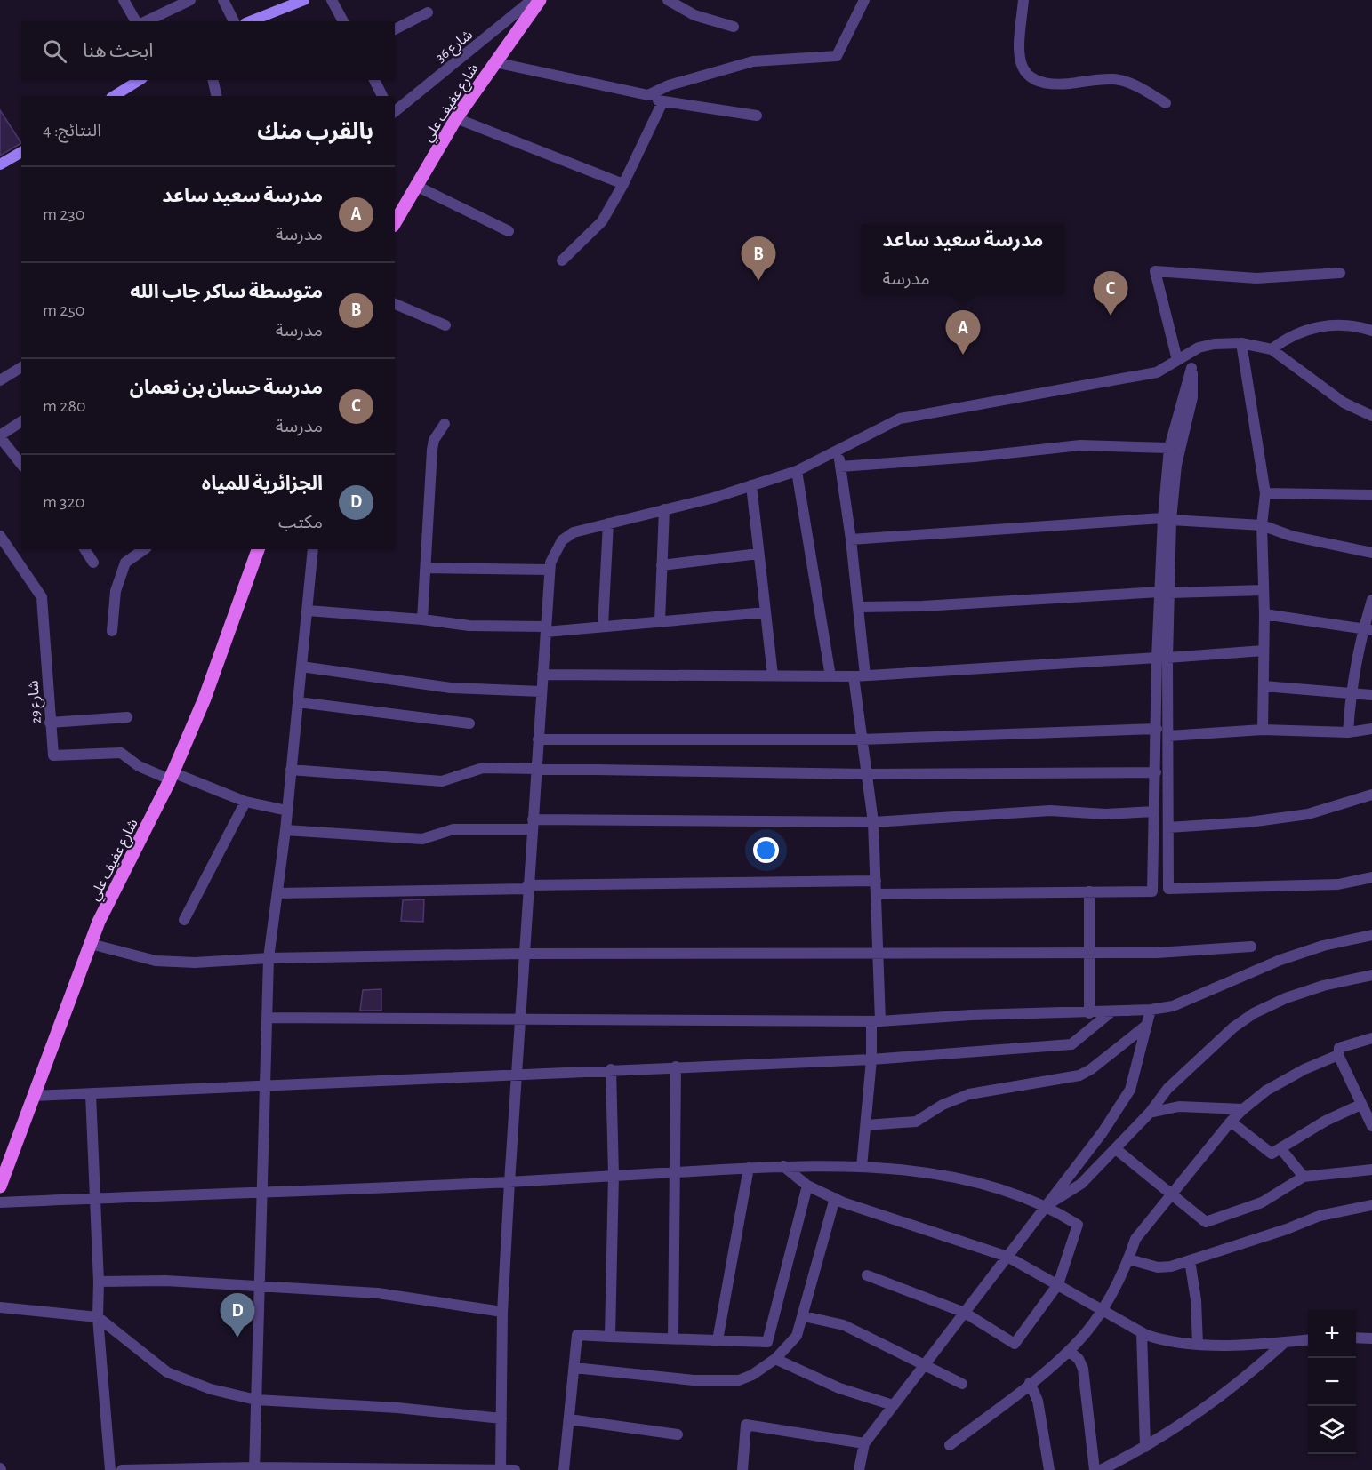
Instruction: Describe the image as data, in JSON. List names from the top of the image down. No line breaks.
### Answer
{"streets":{"main road":["شارع عفيف علي"],"street":["شارع 36","شارع 29"]},"crossings":[["شارع عفيف علي","شارع 29"]],"page":{"search":"ابحث هنا","heading":["بالقرب منك","النتائج: 4"],"list":[{"mark":"A","name":"مدرسة سعيد ساعد","note":"مدرسة","value":"230 m"},{"mark":"B","name":"متوسطة ساكر جاب الله","note":"مدرسة","value":"250 m"},{"mark":"C","name":"مدرسة حسان بن نعمان","note":"مدرسة","value":"280 m"},{"mark":"D","name":"الجزائرية للمياه","note":"مكتب","value":"320 m"}],"popup":["مدرسة سعيد ساعد","مدرسة"],"pins":["B","C","A","D"],"map_buttons":["+","−"]}}
